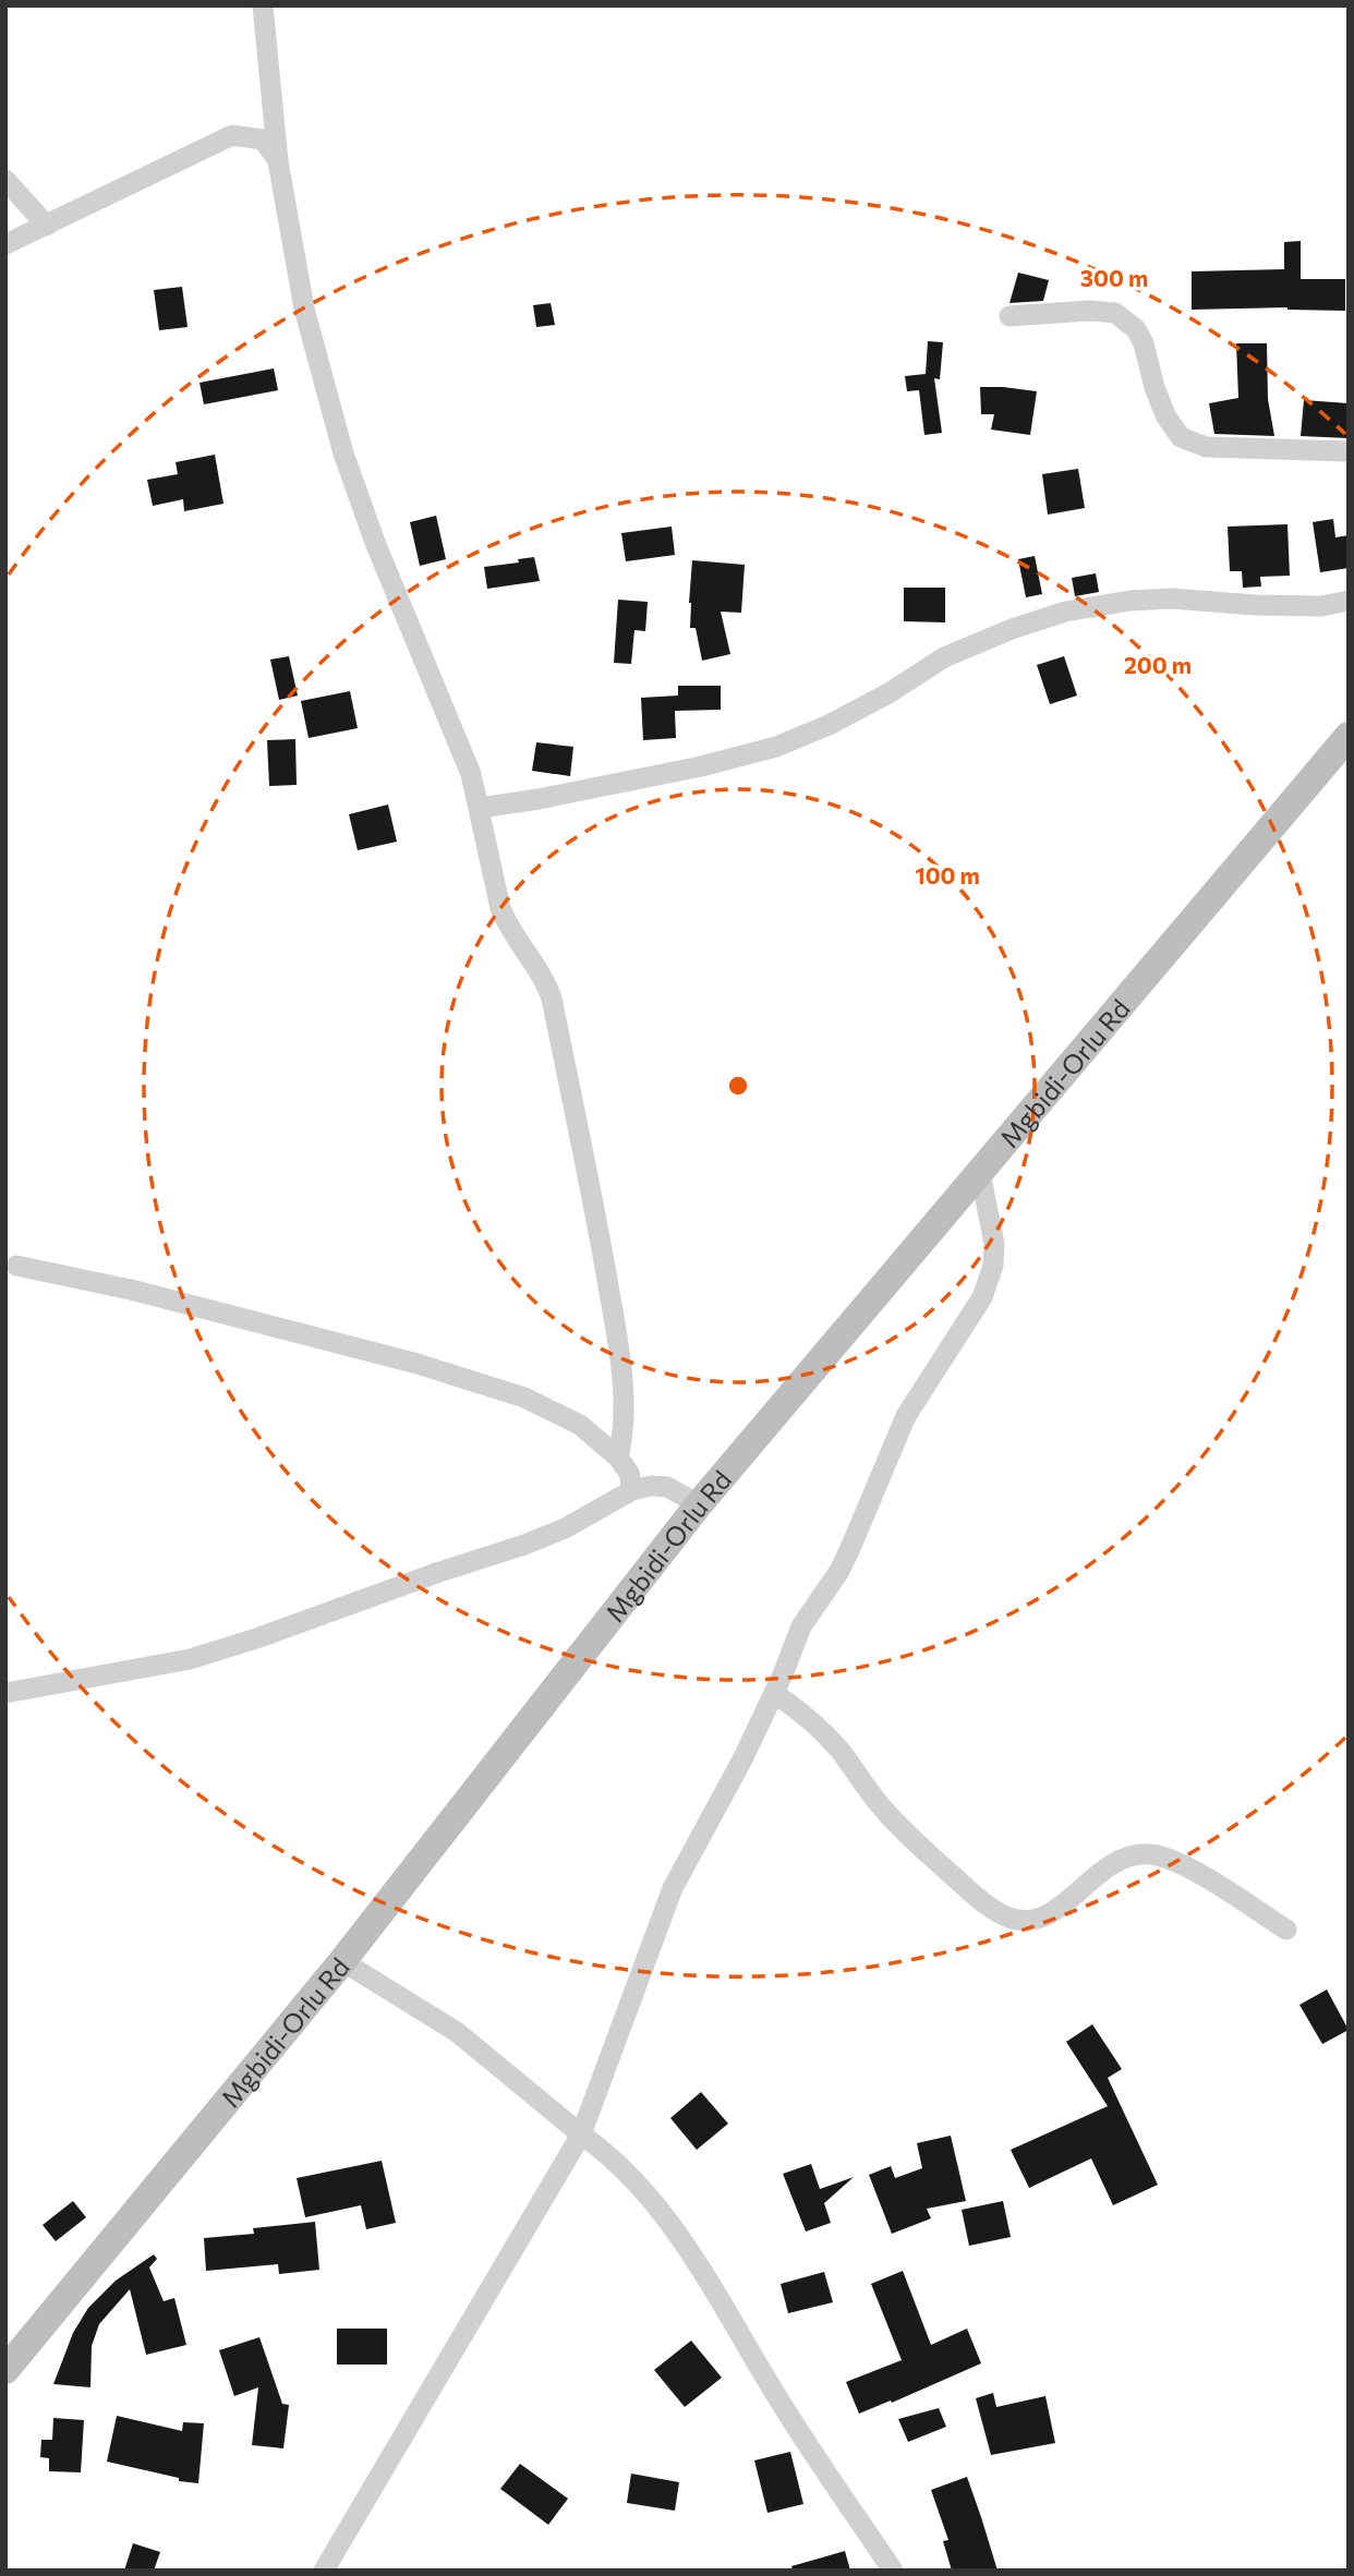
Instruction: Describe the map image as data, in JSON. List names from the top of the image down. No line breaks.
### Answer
{"streets":{"main road":["Mgbidi-Orlu Rd"]},"rings":["300 m","200 m","100 m"]}
